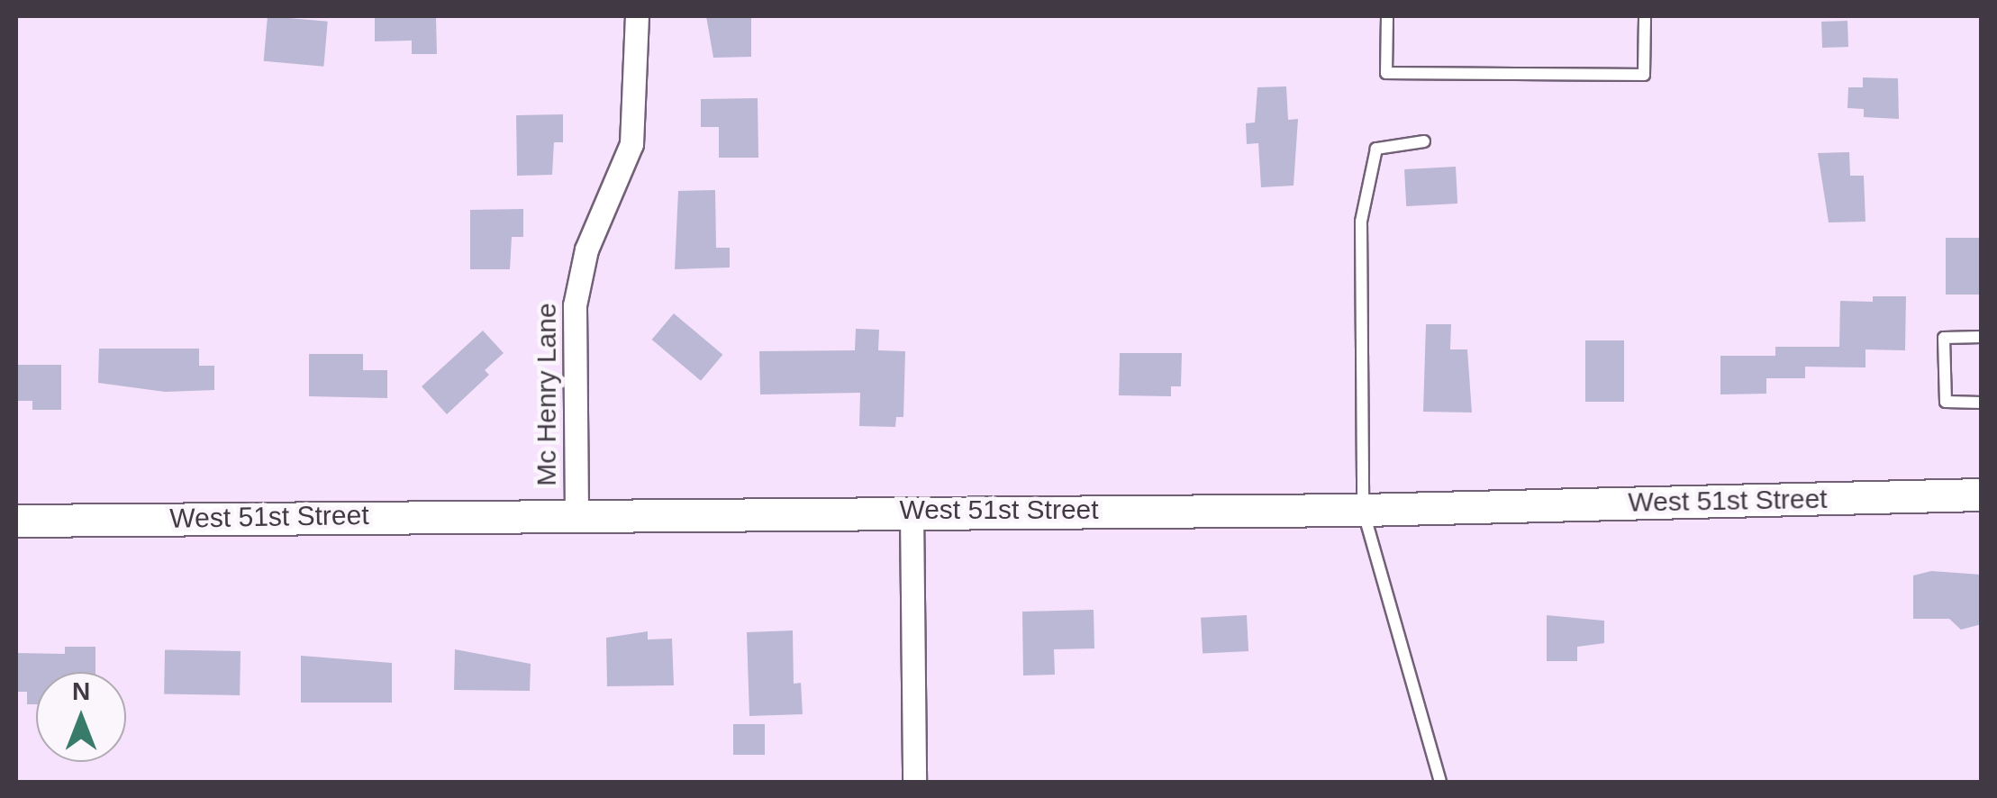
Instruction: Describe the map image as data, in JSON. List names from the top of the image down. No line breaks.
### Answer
{"streets":{"street":["Mc Henry Lane","West 51st Street"]},"crossings":[["Mc Henry Lane","West 51st Street"]],"north":"top"}
